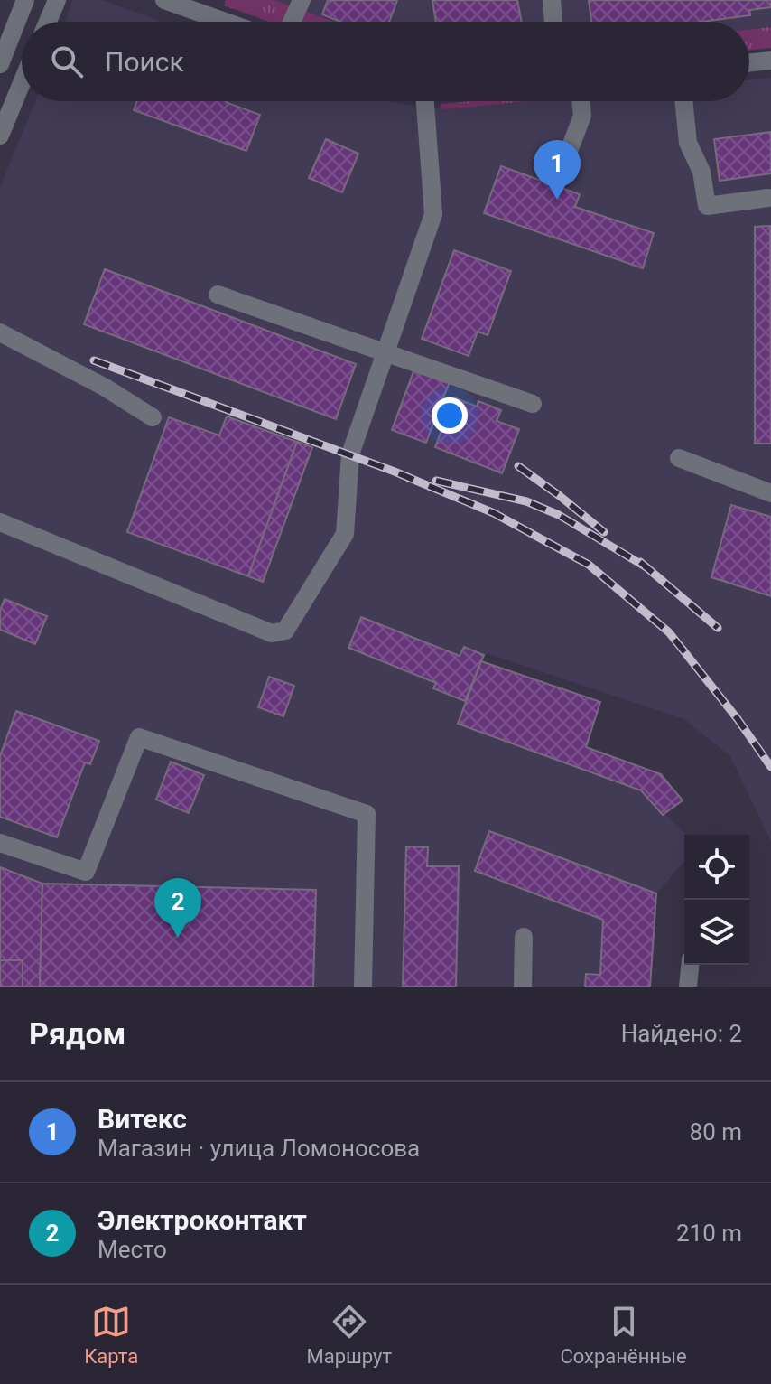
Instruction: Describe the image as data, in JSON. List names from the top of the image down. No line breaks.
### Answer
{"page":{"search":"Поиск","pins":["1","2"],"heading":["Рядом","Найдено: 2"],"list":[{"mark":"1","name":"Витекс","note":"Магазин · улица Ломоносова","value":"80 m"},{"mark":"2","name":"Электроконтакт","note":"Место","value":"210 m"}],"nav":["Карта","Маршрут","Сохранённые"]}}
